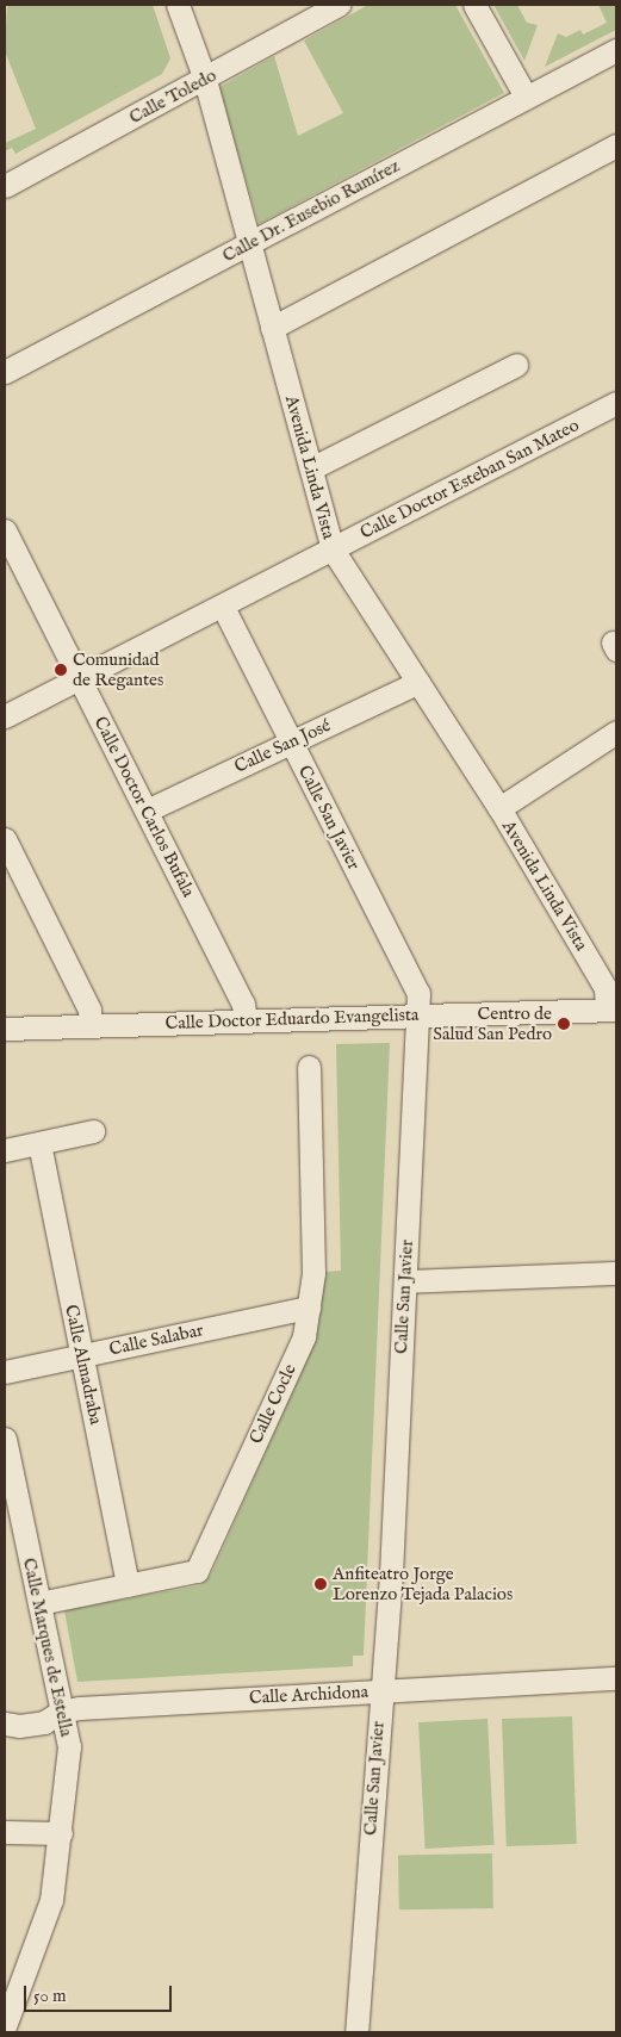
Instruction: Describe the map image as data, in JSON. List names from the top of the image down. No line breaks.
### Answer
{"streets":{"street":["Calle Toledo","Calle Dr. Eusebio Ramírez","Avenida Linda Vista","Calle Doctor Esteban San Mateo","Calle San José","Calle Doctor Carlos Bufala","Calle San Javier","Calle Doctor Eduardo Evangelista","Calle Salabar","Calle Almadraba","Calle Cocle","Calle Marques de Estella","Calle Archidona"]},"crossings":[["Calle Toledo","Avenida Linda Vista"],["Calle Dr. Eusebio Ramírez","Avenida Linda Vista"],["Avenida Linda Vista","Calle Doctor Esteban San Mateo"],["Avenida Linda Vista","Calle San José"],["Avenida Linda Vista","Calle Doctor Eduardo Evangelista"],["Calle Doctor Esteban San Mateo","Calle Doctor Carlos Bufala"],["Calle Doctor Esteban San Mateo","Calle San Javier"],["Calle San José","Calle Doctor Carlos Bufala"],["Calle San José","Calle San Javier"],["Calle Doctor Carlos Bufala","Calle Doctor Eduardo Evangelista"],["Calle San Javier","Calle Doctor Eduardo Evangelista"],["Calle San Javier","Calle Archidona"],["Calle Salabar","Calle Almadraba"],["Calle Salabar","Calle Cocle"],["Calle Almadraba","Calle Cocle"],["Calle Cocle","Calle Marques de Estella"],["Calle Marques de Estella","Calle Archidona"]],"places":["Comunidad de Regantes","Centro de Salud San Pedro","Anfiteatro Jorge Lorenzo Tejada Palacios"],"scale_bar":"50 m"}
